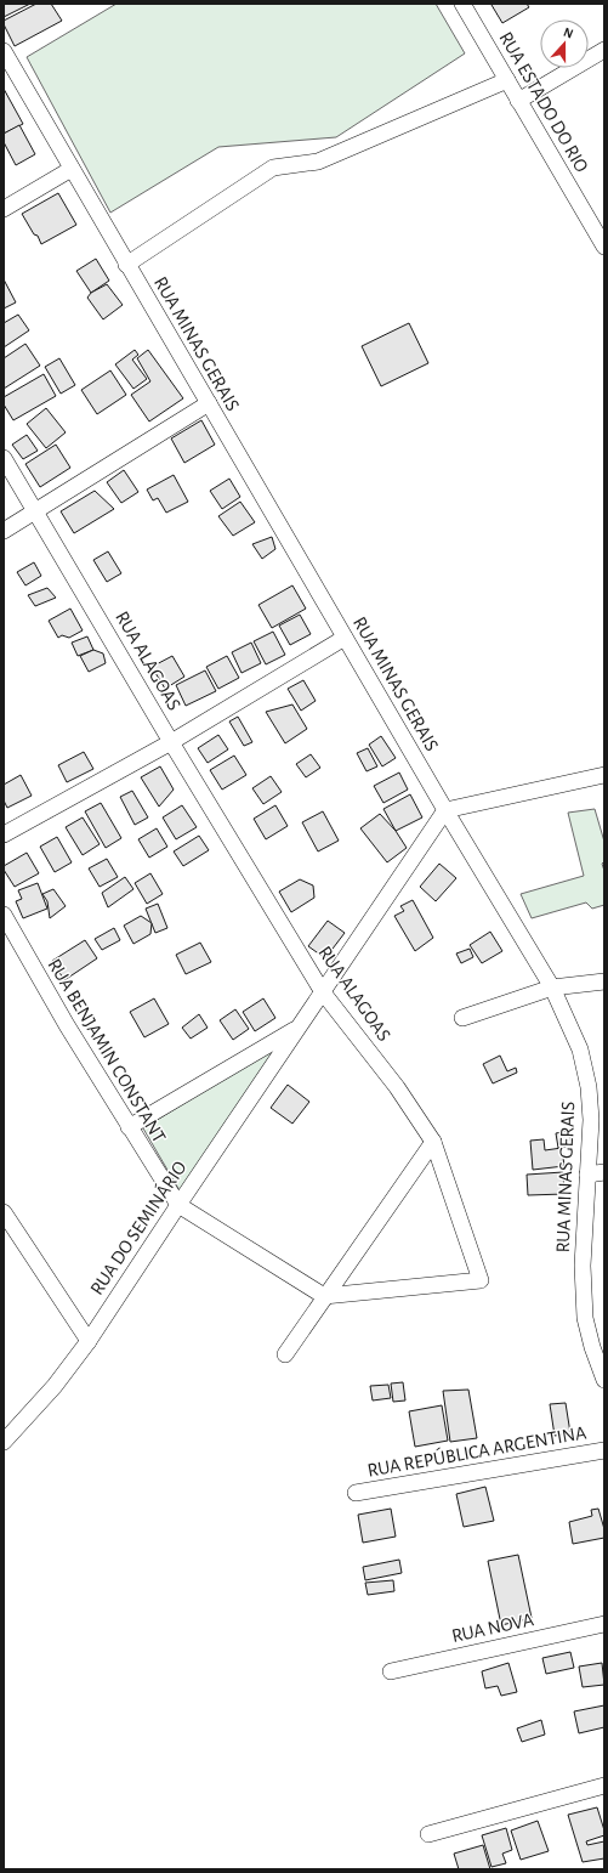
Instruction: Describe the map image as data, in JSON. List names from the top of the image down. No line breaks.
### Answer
{"streets":{"street":["RUA ESTADO DO RIO","RUA MINAS GERAIS","RUA ALAGOAS","RUA BENJAMIN CONSTANT","RUA DO SEMINÁRIO","RUA REPÚBLICA ARGENTINA","RUA NOVA"]},"crossings":[["RUA MINAS GERAIS","RUA DO SEMINÁRIO"],["RUA ALAGOAS","RUA DO SEMINÁRIO"],["RUA BENJAMIN CONSTANT","RUA DO SEMINÁRIO"]],"north":"top"}
